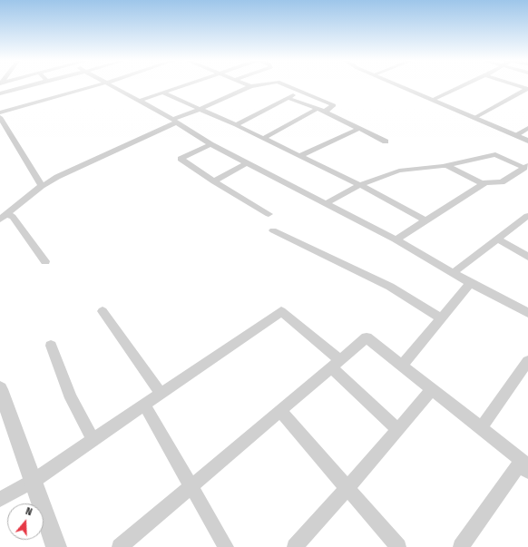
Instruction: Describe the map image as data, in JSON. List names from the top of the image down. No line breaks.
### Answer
{"north":"top"}
